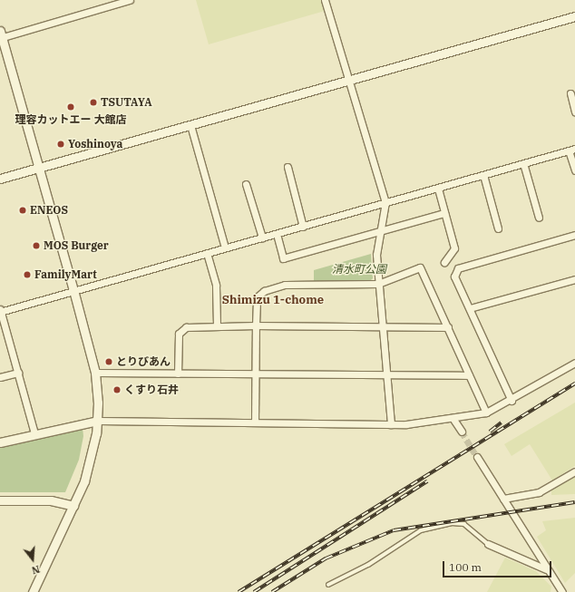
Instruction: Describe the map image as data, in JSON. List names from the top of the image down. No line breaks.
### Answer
{"districts":["Shimizu 1-chome"],"parks":["清水町公園"],"places":["TSUTAYA","理容カットエー 大館店","Yoshinoya","ENEOS","MOS Burger","FamilyMart","とりびあん","くすり石井"],"scale_bar":"100 m","north":"bottom"}
